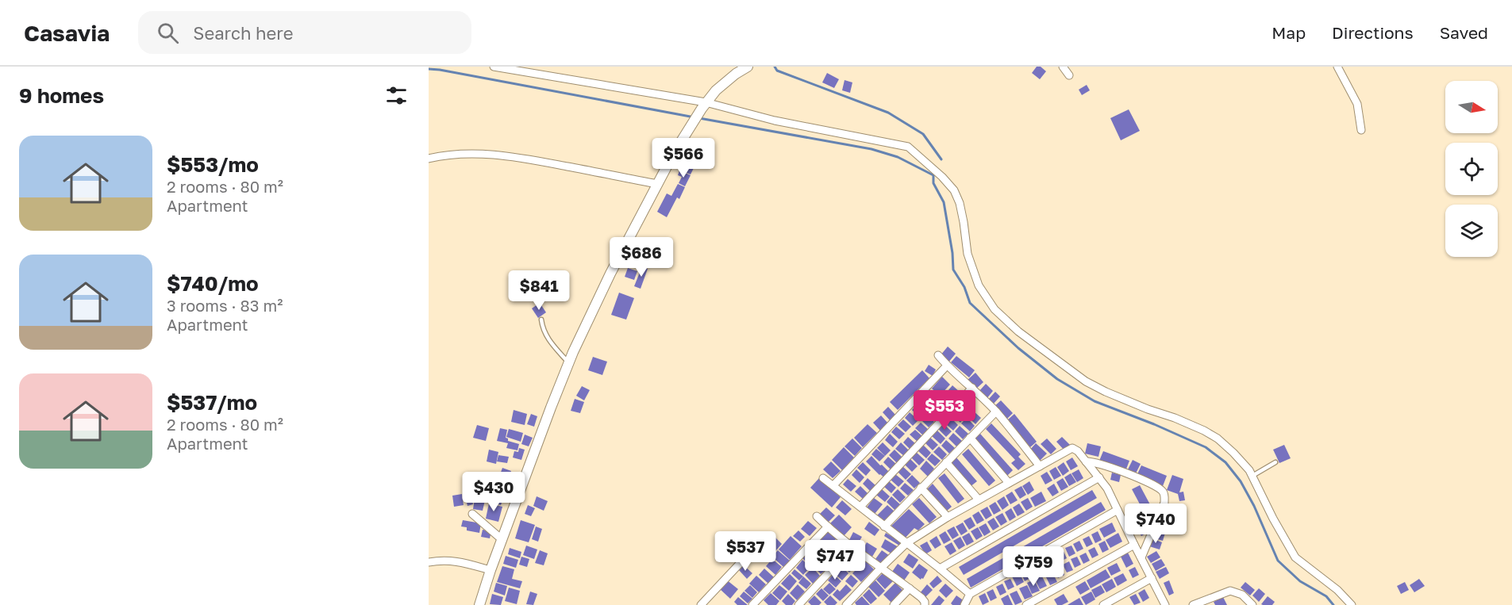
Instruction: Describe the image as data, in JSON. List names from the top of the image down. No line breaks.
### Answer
{"north":"right","page":{"header":"Casavia","search":"Search here","nav":["Map","Directions","Saved"],"heading":"9 homes","list":[{"name":"$553/mo","note":"2 rooms · 80 m² · Apartment"},{"name":"$740/mo","note":"3 rooms · 83 m² · Apartment"},{"name":"$537/mo","note":"2 rooms · 80 m² · Apartment"}],"price":["$566","$686","$841","$553","$430","$740","$537","$747","$759"]}}
